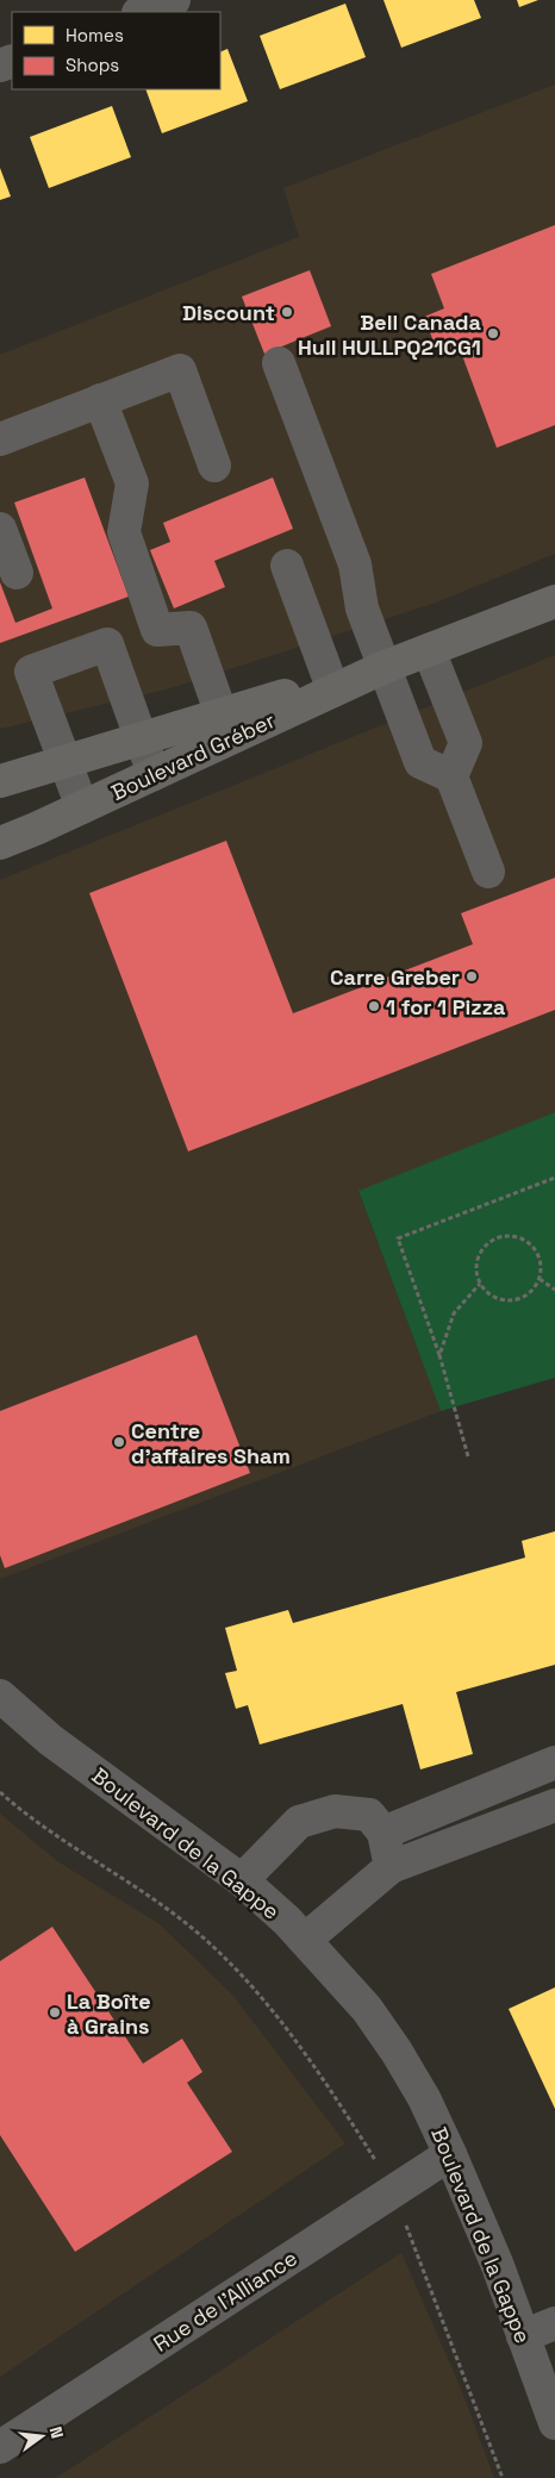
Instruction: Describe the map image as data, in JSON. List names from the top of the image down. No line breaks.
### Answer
{"streets":{"main road":["Boulevard Gréber"],"street":["Boulevard de la Gappe","Rue de l'Alliance"]},"crossings":[["Boulevard de la Gappe","Rue de l'Alliance"]],"places":["Discount","Bell Canada Hull HULLPQ21CG1","Carre Greber","1 for 1 Pizza","Centre d'affaires Sham","La Boîte à Grains"],"legend":["Homes","Shops"],"north":"right"}
